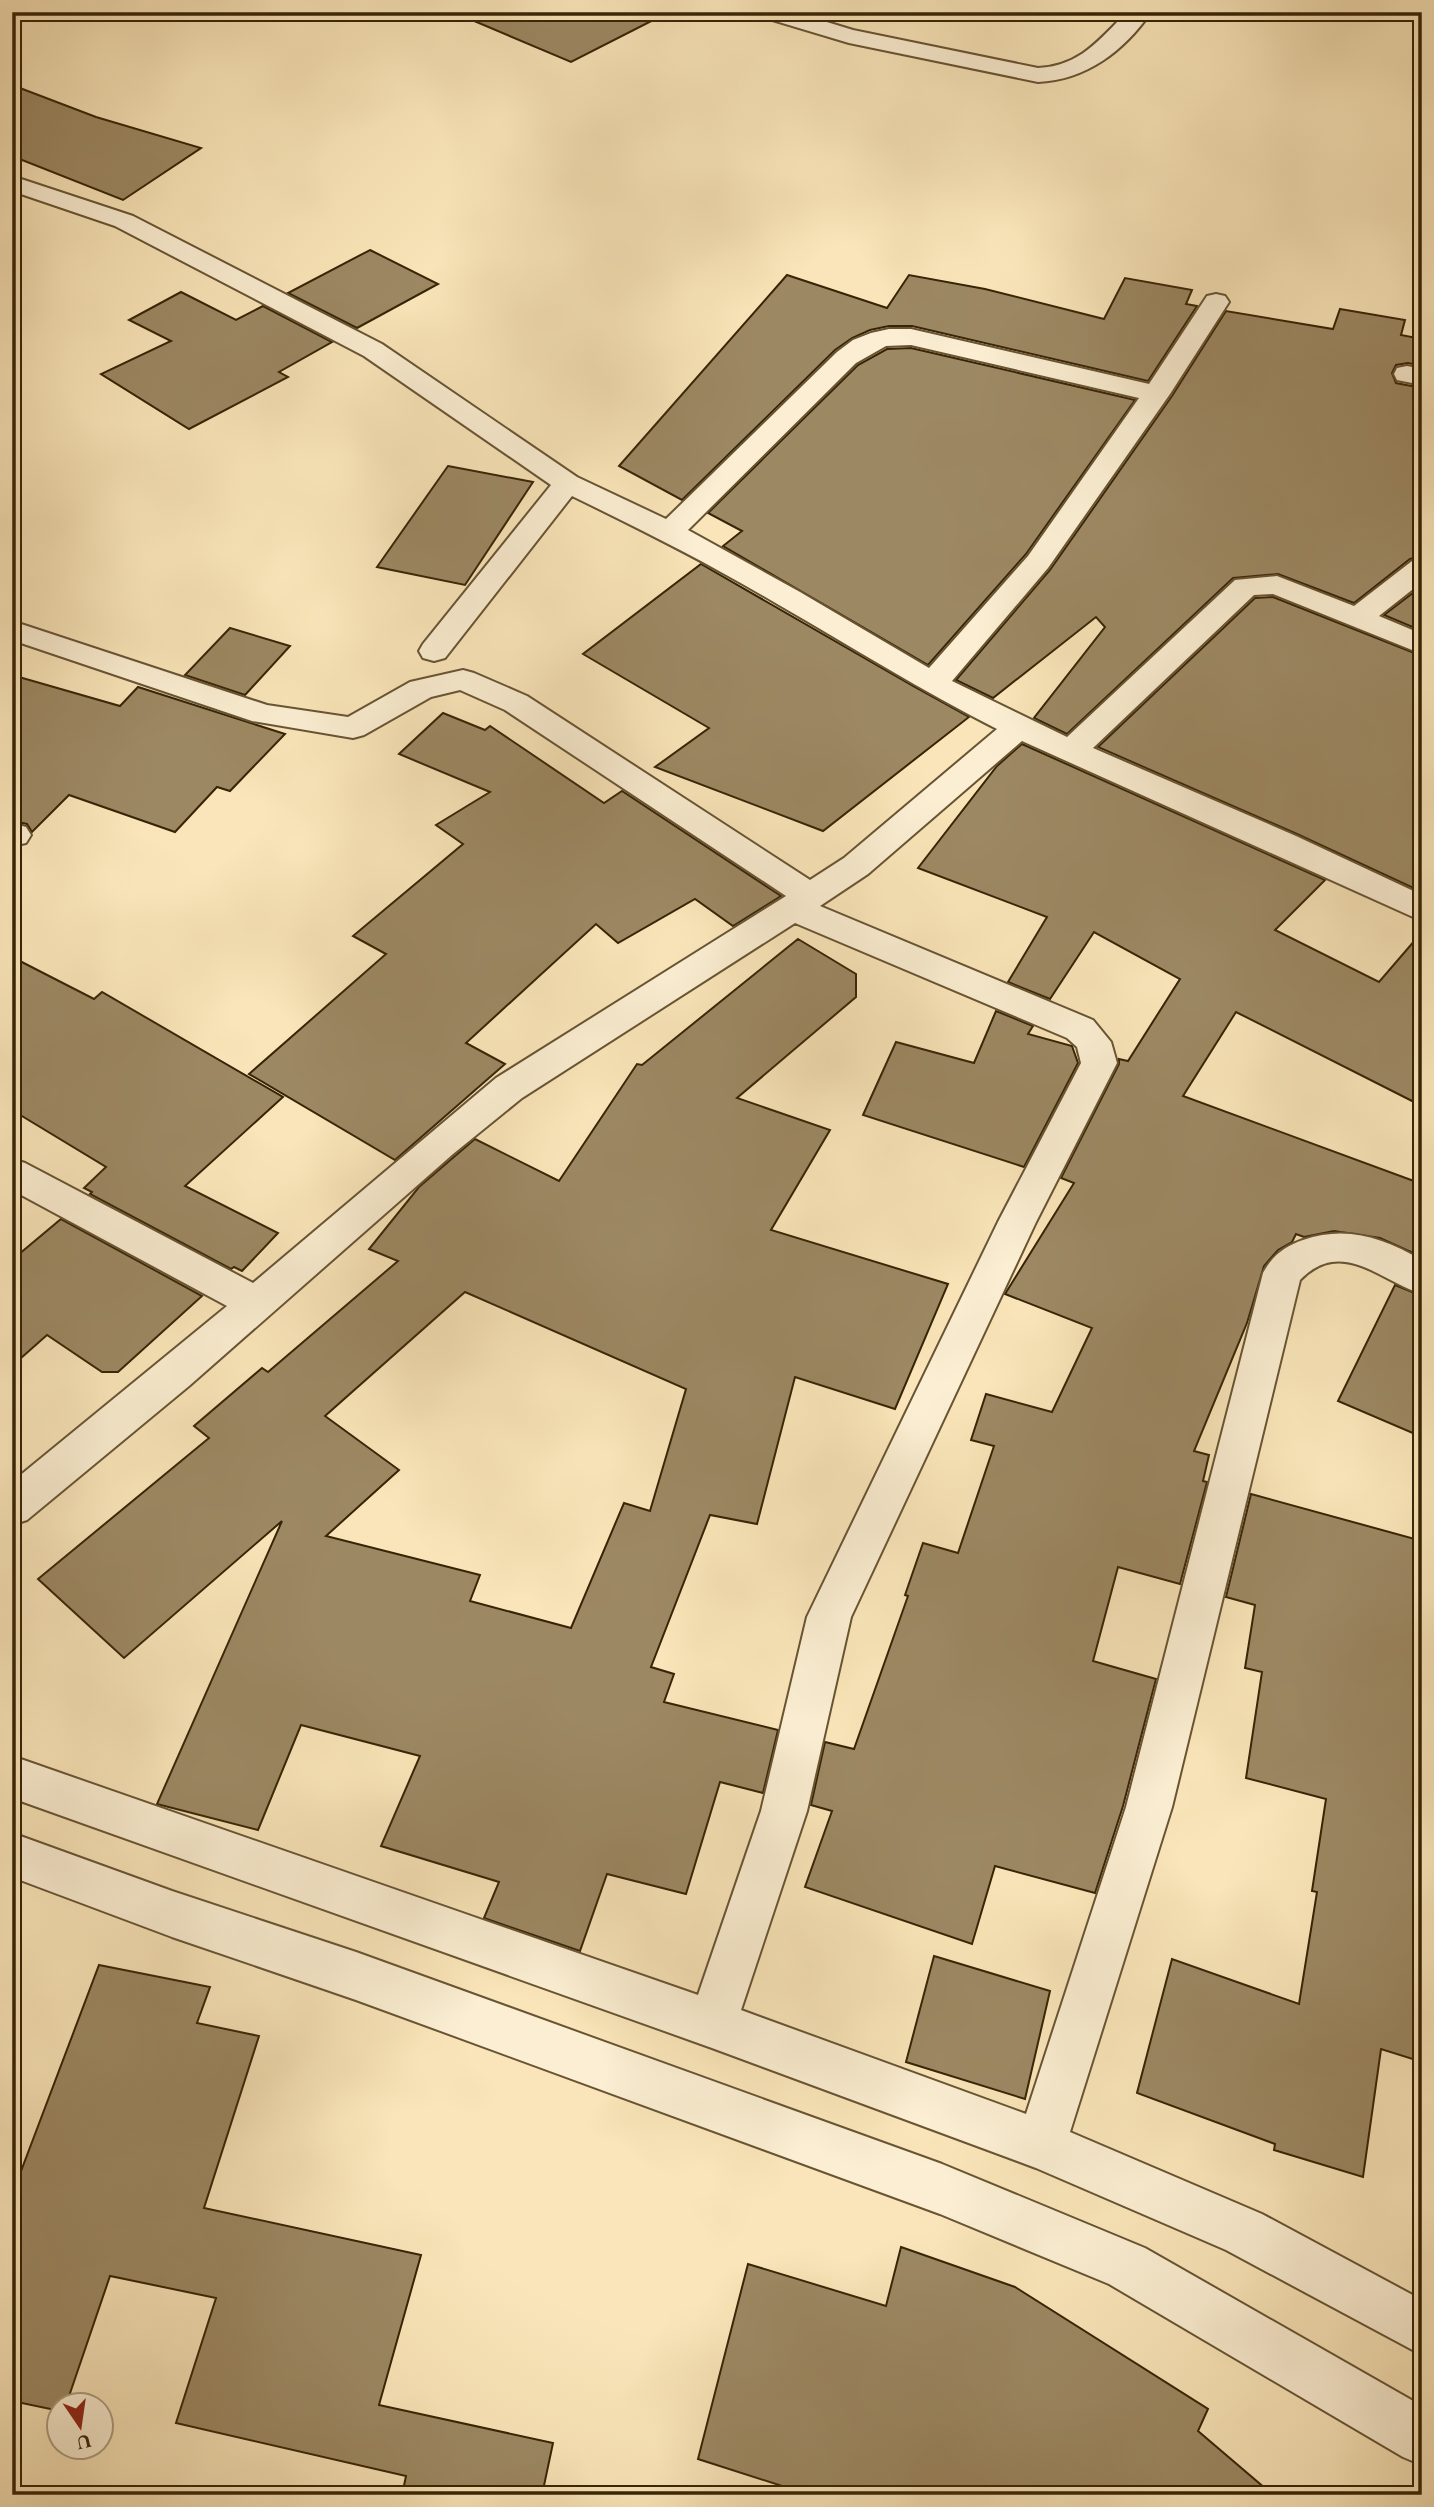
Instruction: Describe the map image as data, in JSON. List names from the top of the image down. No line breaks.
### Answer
{"north":"bottom"}
